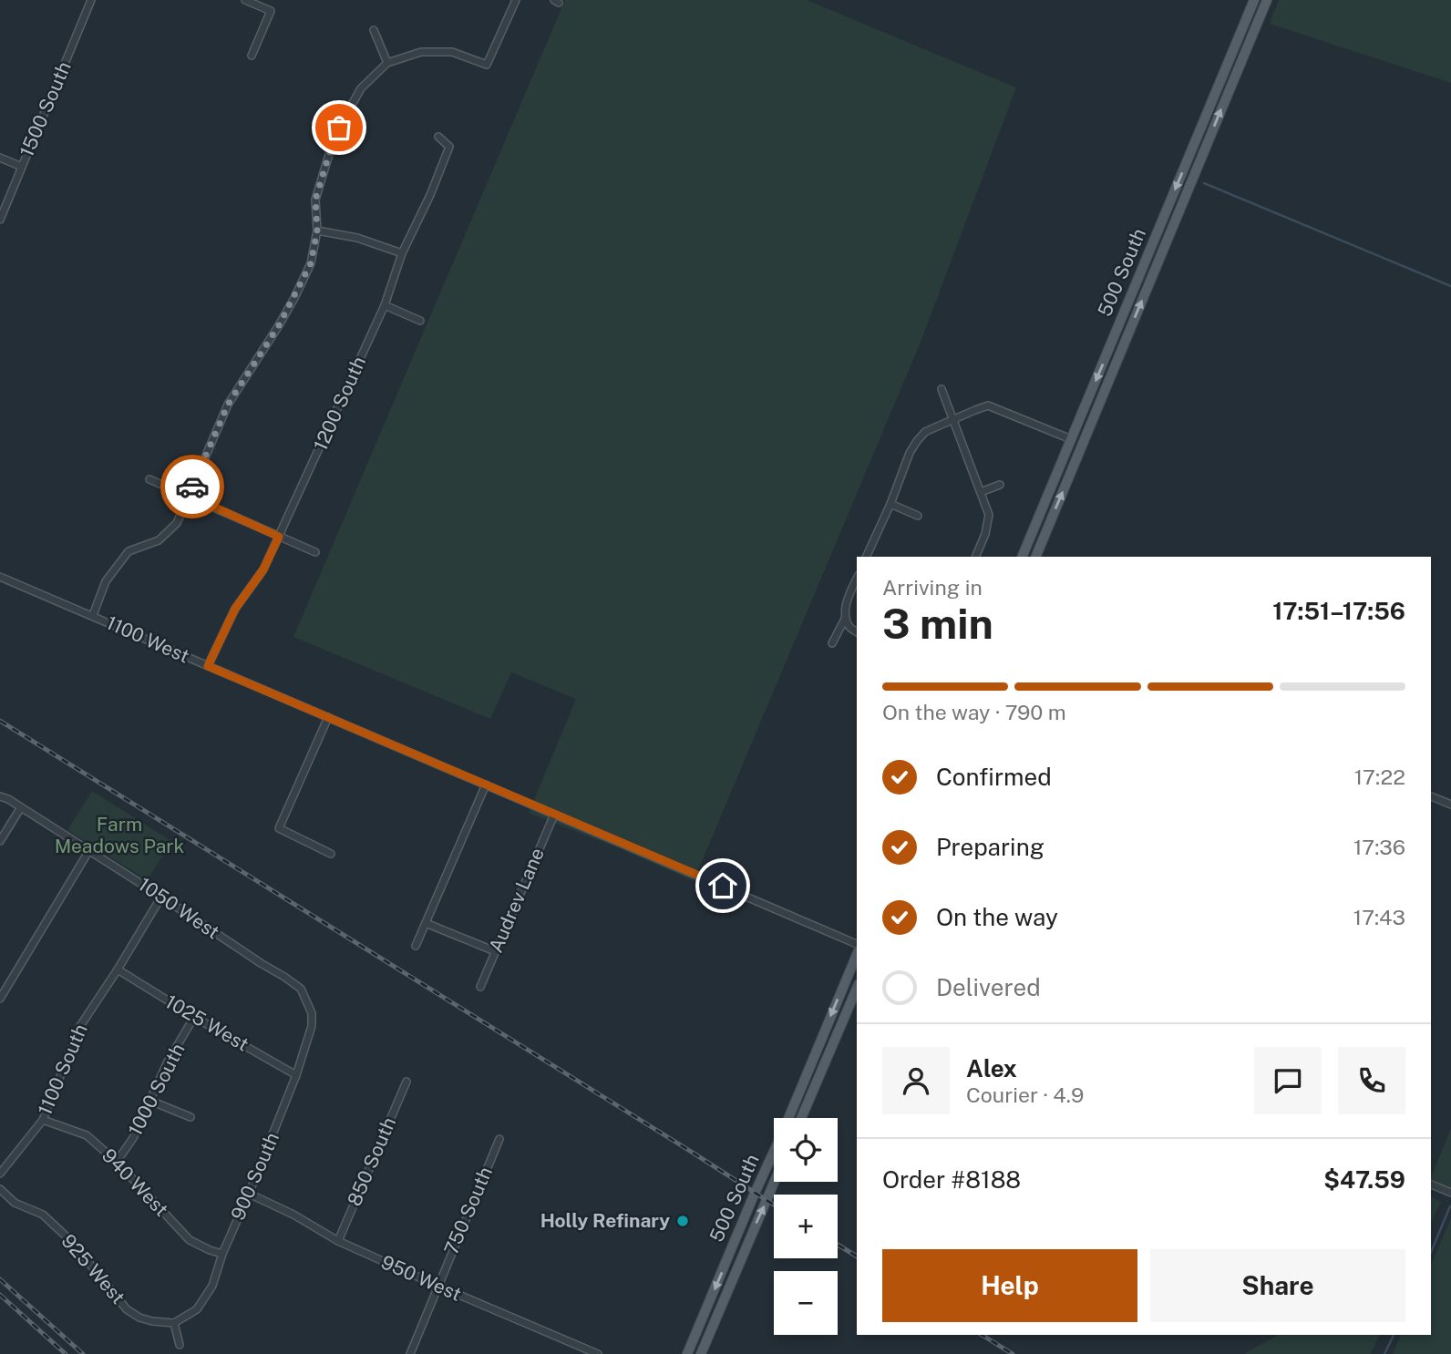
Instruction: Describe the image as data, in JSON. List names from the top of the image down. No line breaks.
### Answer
{"streets":{"main road":["500 South"],"street":["1500 South","1200 South","1100 West","Audrev Lane","1050 West","1025 West","1100 South","1000 South","850 South","900 South","940 West","750 South","925 West","950 West"]},"crossings":[["1200 South","1100 West"],["1100 West","Audrev Lane"],["1050 West","1100 South"],["1050 West","900 South"],["1025 West","1100 South"],["1025 West","1000 South"],["1025 West","900 South"],["1100 South","940 West"],["1000 South","940 West"],["850 South","950 West"],["900 South","940 West"],["900 South","925 West"],["900 South","950 West"],["750 South","950 West"]],"parks":["Farm Meadows Park"],"places":["Holly Refinary"],"page":{"heading":["3 min","Arriving in","17:51–17:56"],"panel":["Alex","Courier · 4.9","Order #8188","$47.59"],"bar":"On the way · 790 m","list":[["Confirmed","17:22"],["Preparing","17:36"],["On the way","17:43"],"Delivered"],"map_buttons":["+","−"],"buttons":["Help","Share"]}}
